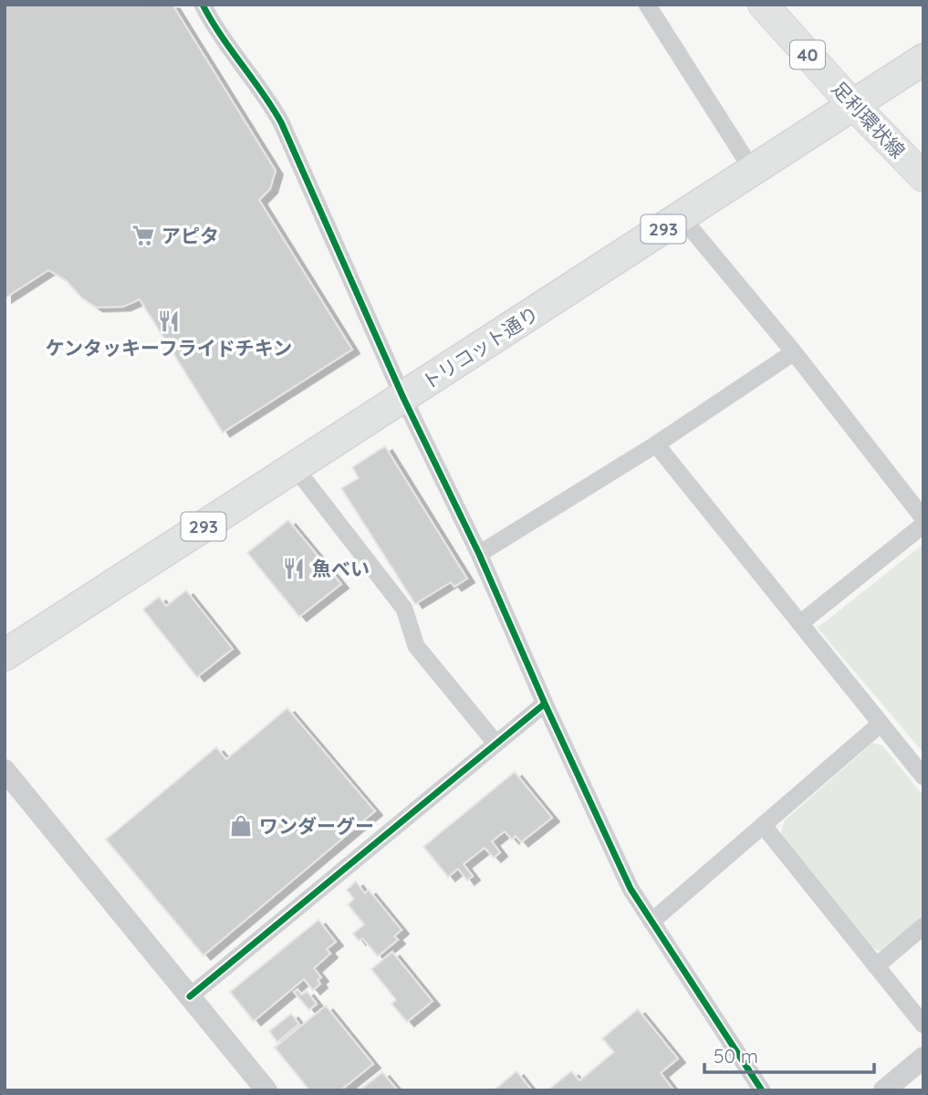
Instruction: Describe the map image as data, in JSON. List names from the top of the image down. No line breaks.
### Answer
{"streets":{"highway":["293","トリコット通り"],"main road":["40","足利環状線"]},"crossings":[["足利環状線","トリコット通り"]],"places":{"supermarket":["アピタ"],"restaurant":["ケンタッキーフライドチキン","魚べい"],"shop":["ワンダーグー"]},"scale_bar":"50 m"}
